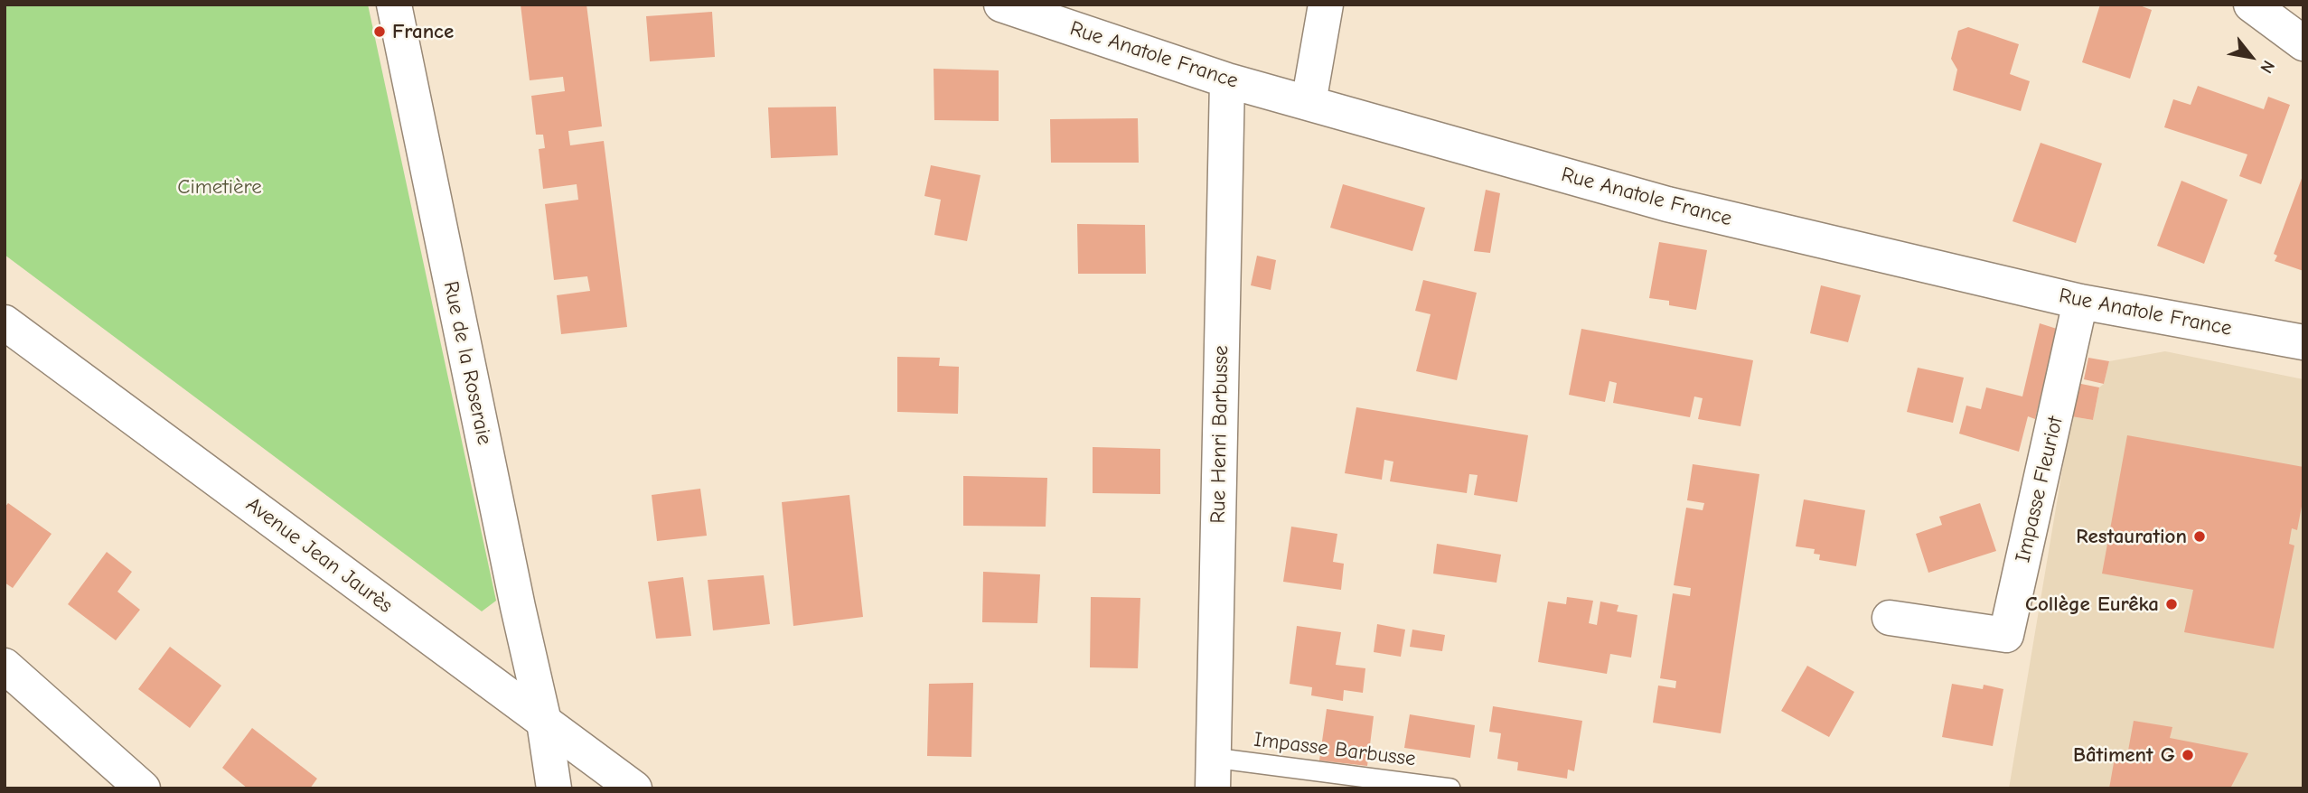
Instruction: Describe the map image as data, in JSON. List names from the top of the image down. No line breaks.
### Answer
{"streets":{"street":["Rue Anatole France","Rue de la Roseraie","Rue Henri Barbusse","Impasse Fleuriot","Avenue Jean Jaurès"],"lane":["Impasse Barbusse"]},"crossings":[["Rue Anatole France","Rue Henri Barbusse"],["Rue Anatole France","Impasse Fleuriot"],["Rue de la Roseraie","Avenue Jean Jaurès"],["Rue Henri Barbusse","Impasse Barbusse"]],"parks":["Cimetière"],"places":["France","Restauration","Collège Eurêka","Bâtiment G"],"north":"bottom right"}
